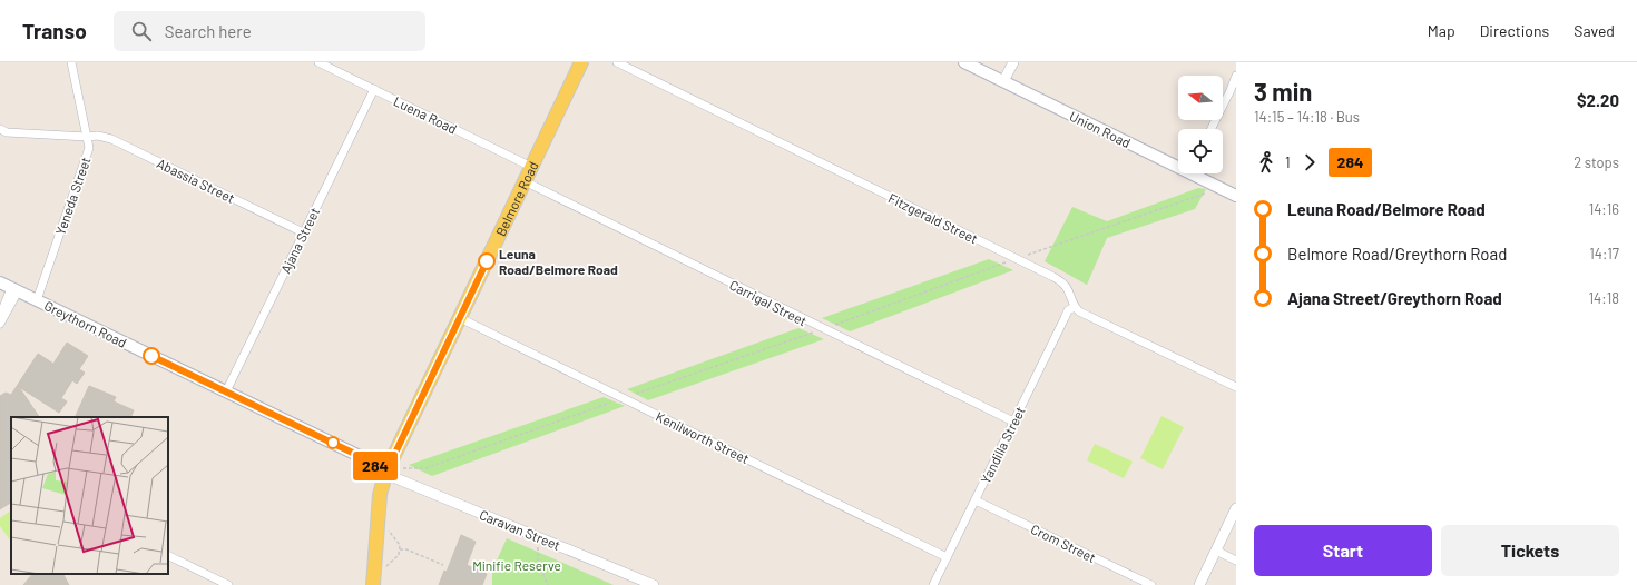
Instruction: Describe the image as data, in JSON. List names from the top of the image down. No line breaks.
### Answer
{"streets":{"main road":["Union Road","Belmore Road","Greythorn Road"],"street":["Luena Road","Abassia Street","Yeneda Street","Fitzgerald Street","Ajana Street","Carrigal Street","Kenilworth Street","Yandilla Street","Caravan Street","Crom Street"]},"crossings":[["Luena Road","Belmore Road"],["Luena Road","Ajana Street"],["Abassia Street","Yeneda Street"],["Abassia Street","Ajana Street"],["Yeneda Street","Greythorn Road"],["Belmore Road","Carrigal Street"],["Belmore Road","Greythorn Road"],["Belmore Road","Kenilworth Street"],["Belmore Road","Caravan Street"],["Fitzgerald Street","Yandilla Street"],["Ajana Street","Greythorn Road"],["Carrigal Street","Yandilla Street"],["Greythorn Road","Caravan Street"],["Kenilworth Street","Yandilla Street"],["Yandilla Street","Crom Street"]],"parks":["Minifie Reserve"],"places":["Leuna Road/Belmore Road"],"lines":["bus line 284"],"north":"left","page":{"header":"Transo","search":"Search here","nav":["Map","Directions","Saved"],"on_map":"284","heading":["3 min","14:15 – 14:18 · Bus","$2.20"],"legs":["1","284","2 stops"],"list":[{"name":"Leuna Road/Belmore Road","value":"14:16"},{"name":"Belmore Road/Greythorn Road","value":"14:17"},{"name":"Ajana Street/Greythorn Road","value":"14:18"}],"buttons":["Start","Tickets"]}}
